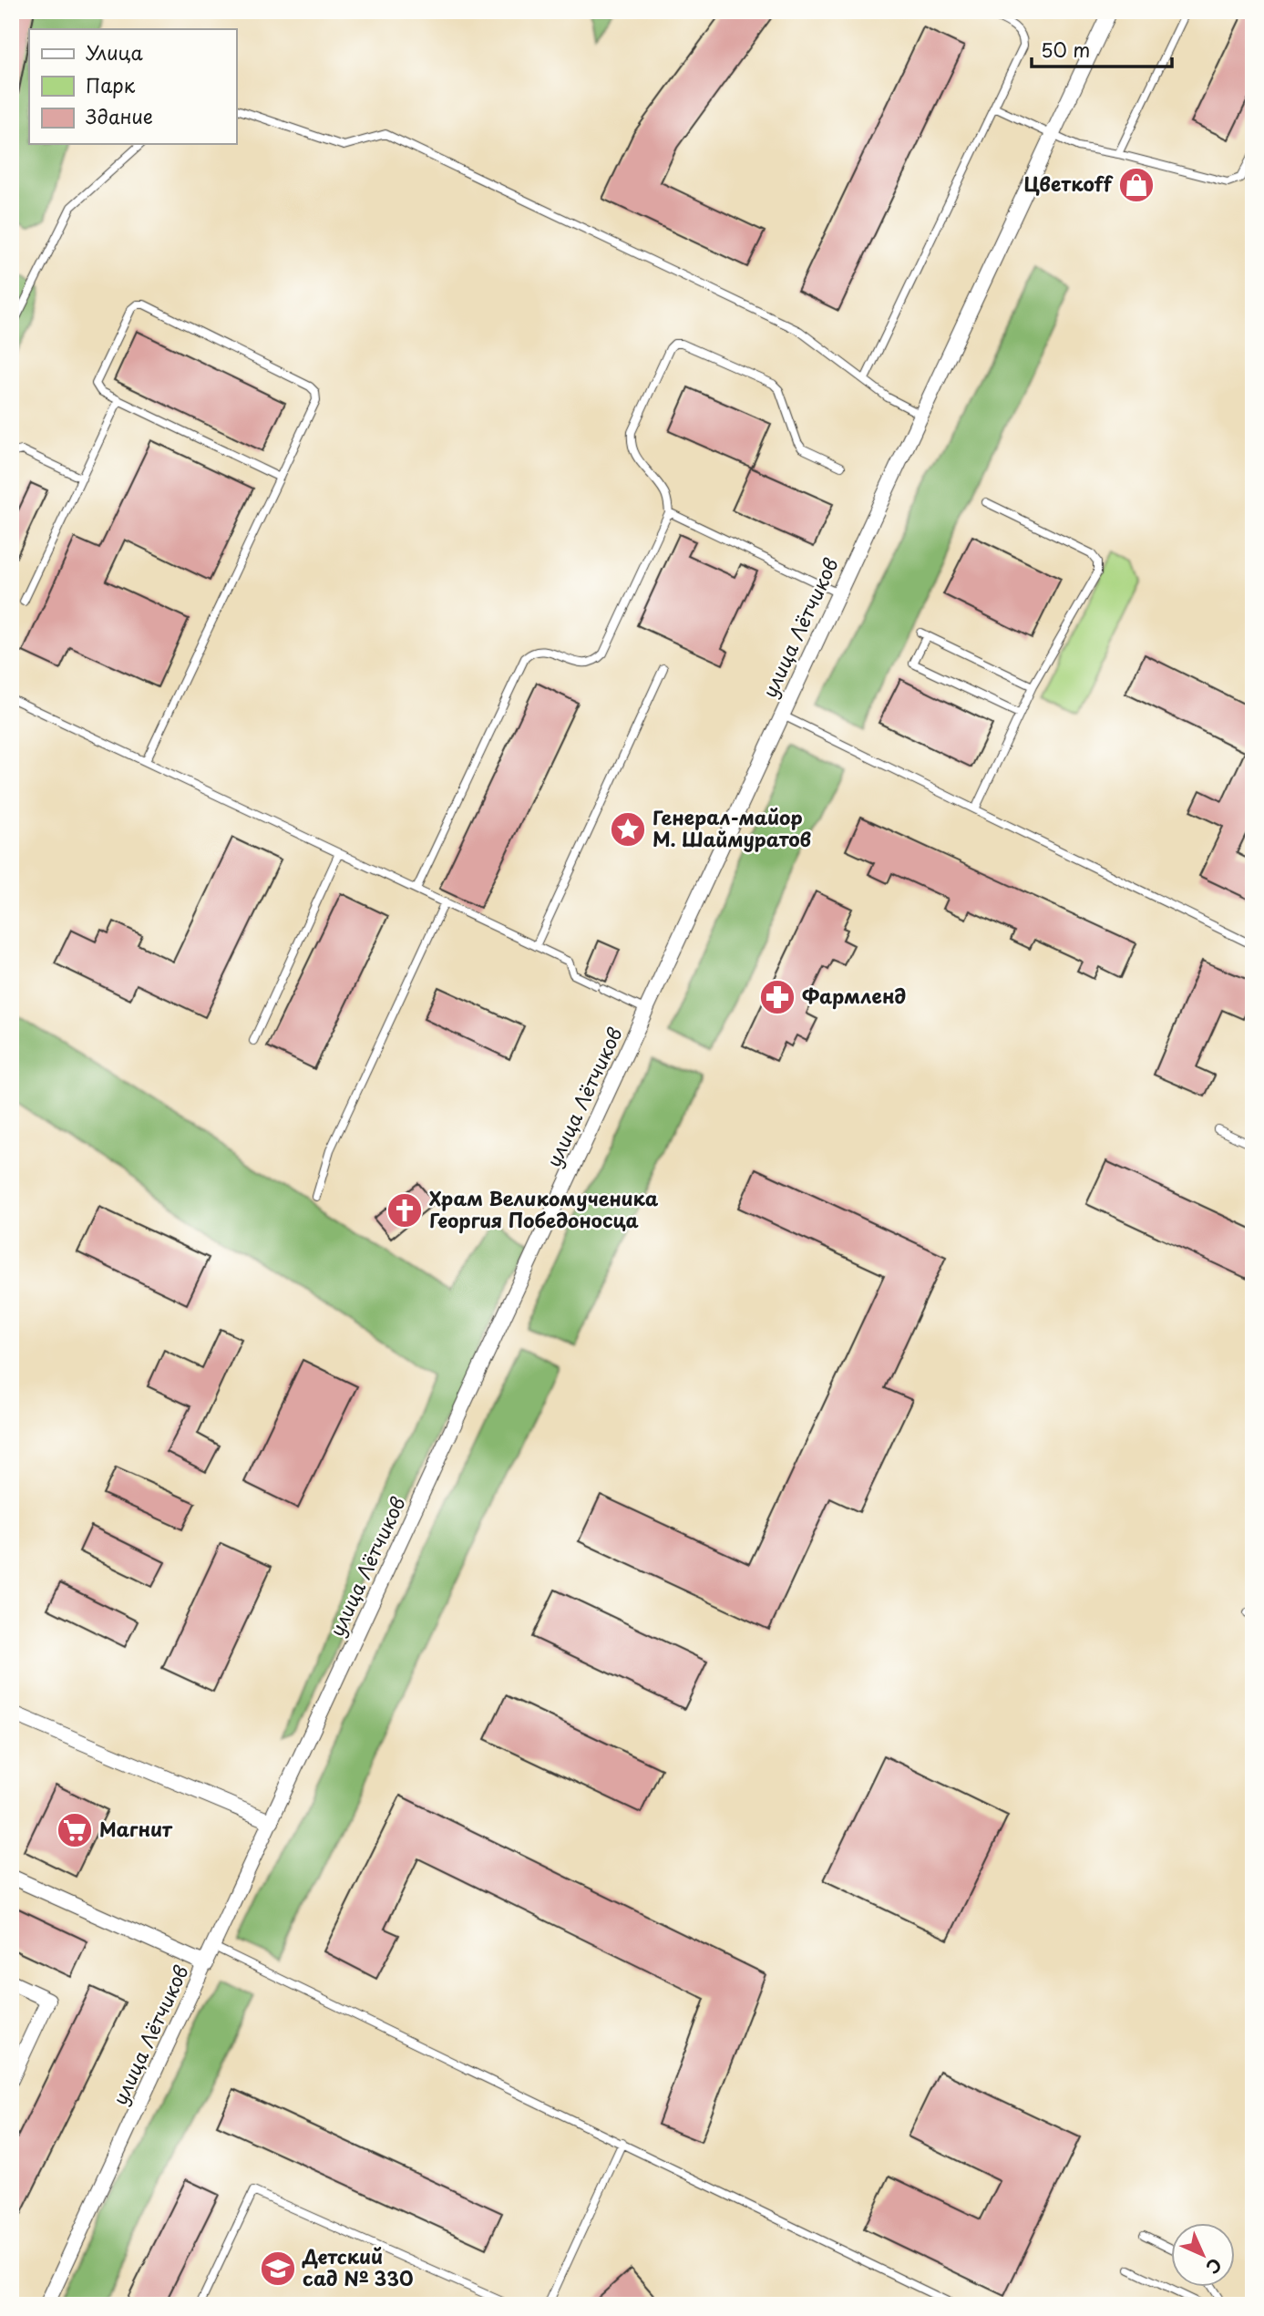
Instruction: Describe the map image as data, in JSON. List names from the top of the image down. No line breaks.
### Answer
{"streets":{"street":["улица Лётчиков"]},"places":{"shop":["Цветкoff"],"place":["Генерал-майор М. Шаймуратов"],"pharmacy":["Фармленд"],"church":["Храм Великомученика Георгия Победоносца"],"supermarket":["Магнит"],"school or university":["Детский сад № 330"]},"legend":["Улица","Парк","Здание"],"scale_bar":"50 m","north":"bottom right"}
